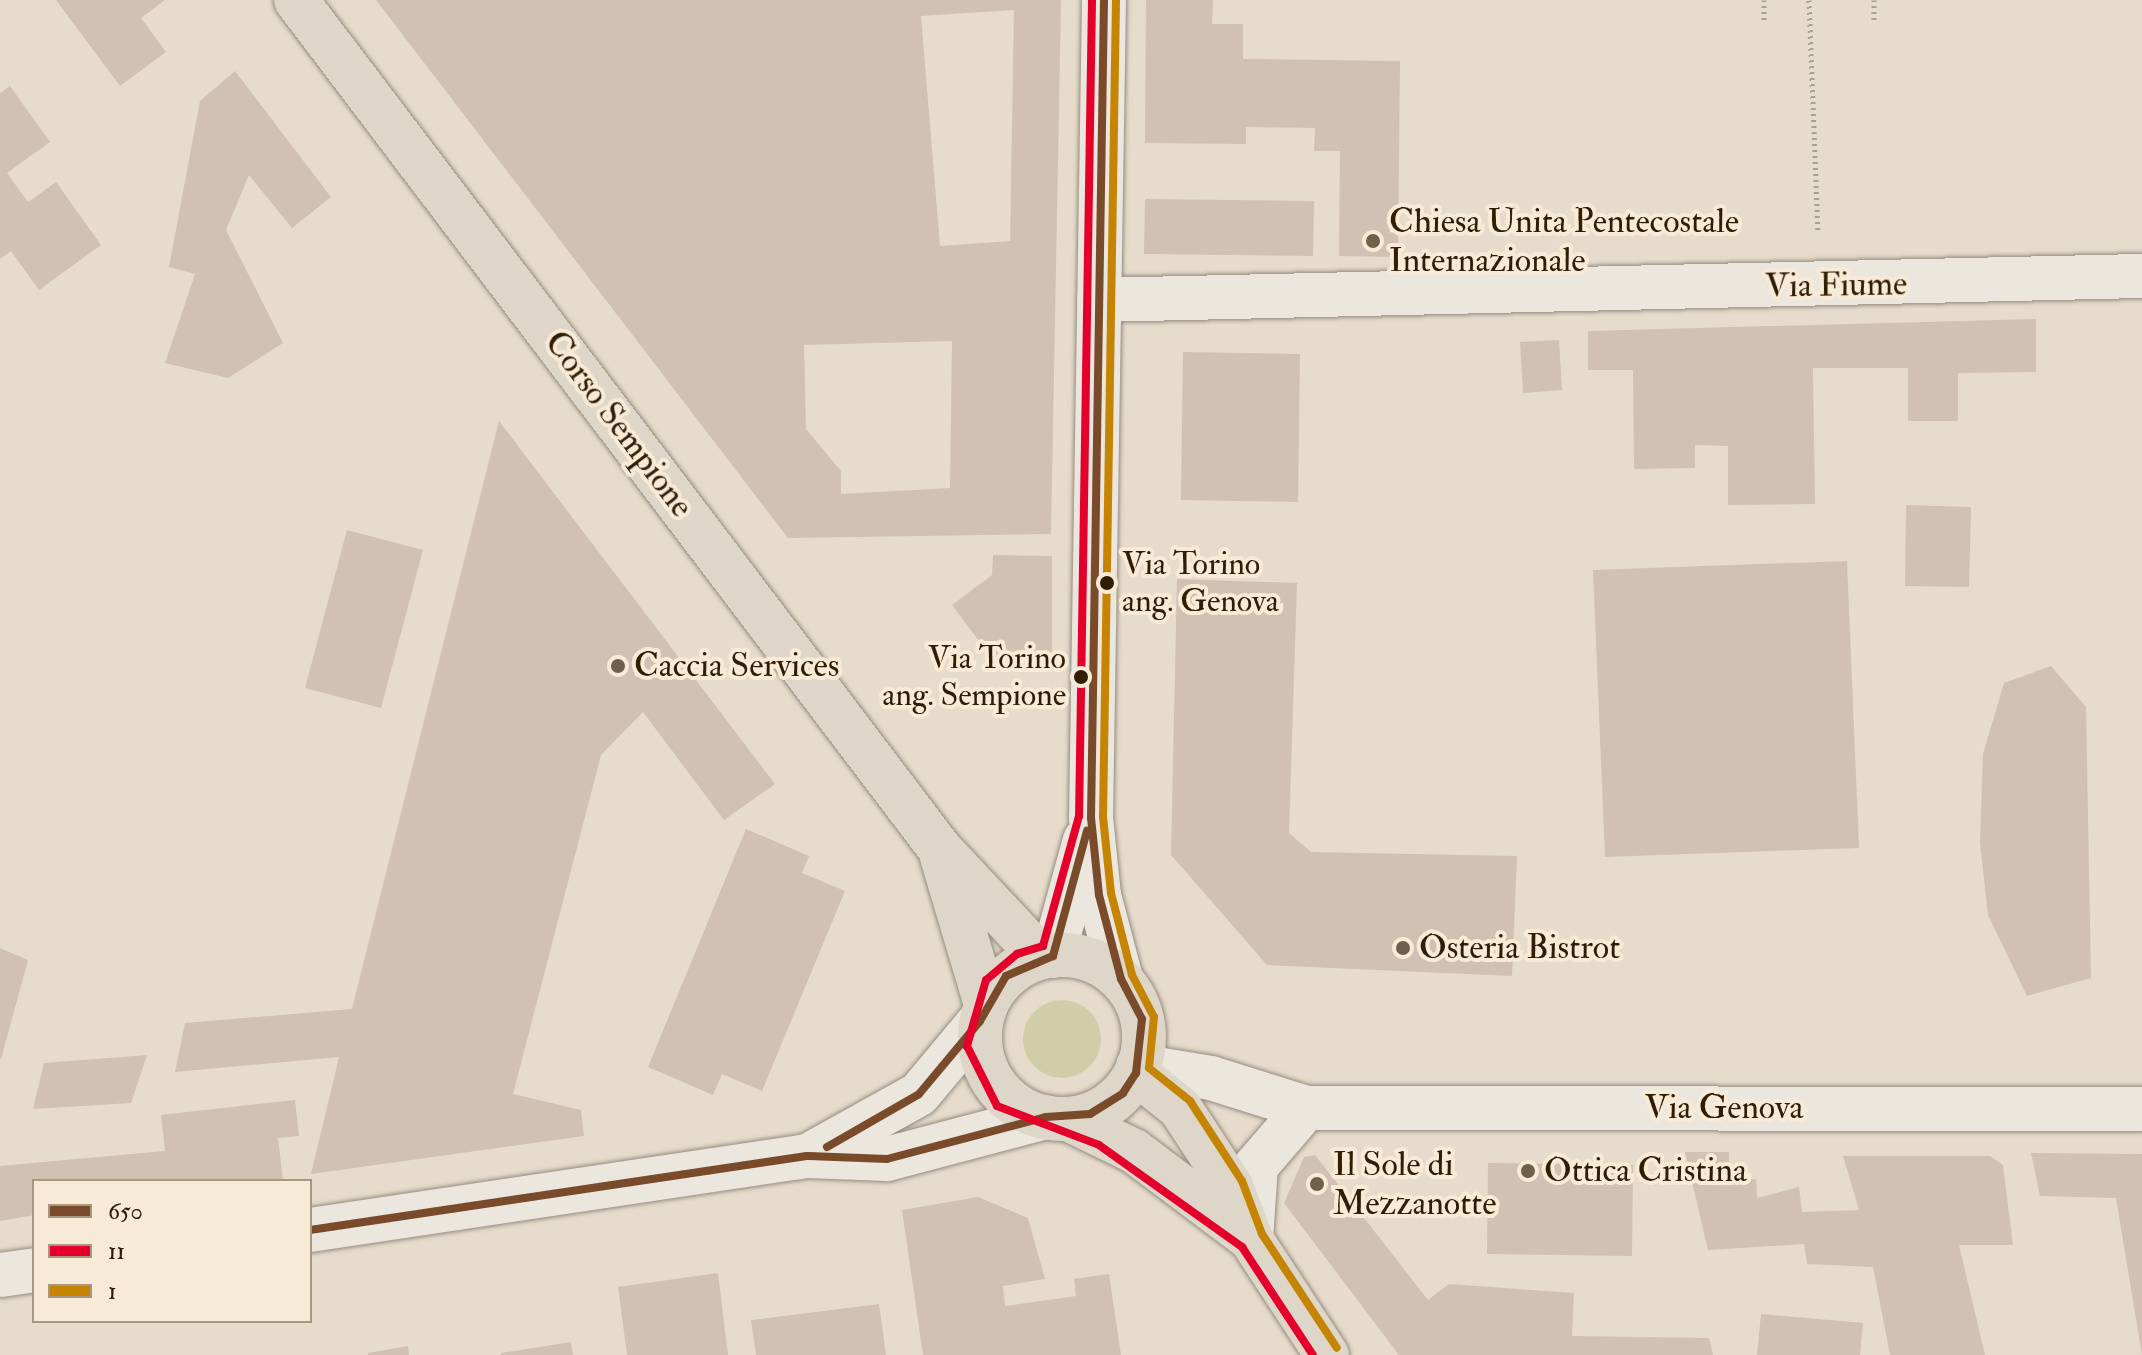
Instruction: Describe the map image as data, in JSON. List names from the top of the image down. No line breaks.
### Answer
{"streets":{"main road":["Corso Sempione"],"street":["Via Fiume","Via Genova"]},"crossings":[["Corso Sempione","Via Genova"]],"places":["Chiesa Unita Pentecostale Internazionale","Via Torino ang. Genova","Caccia Services","Via Torino ang. Sempione","Osteria Bistrot","Ottica Cristina","Il Sole di Mezzanotte"],"lines":["transit line 650","transit line 11","transit line 1"],"legend":["650","11","1"]}
